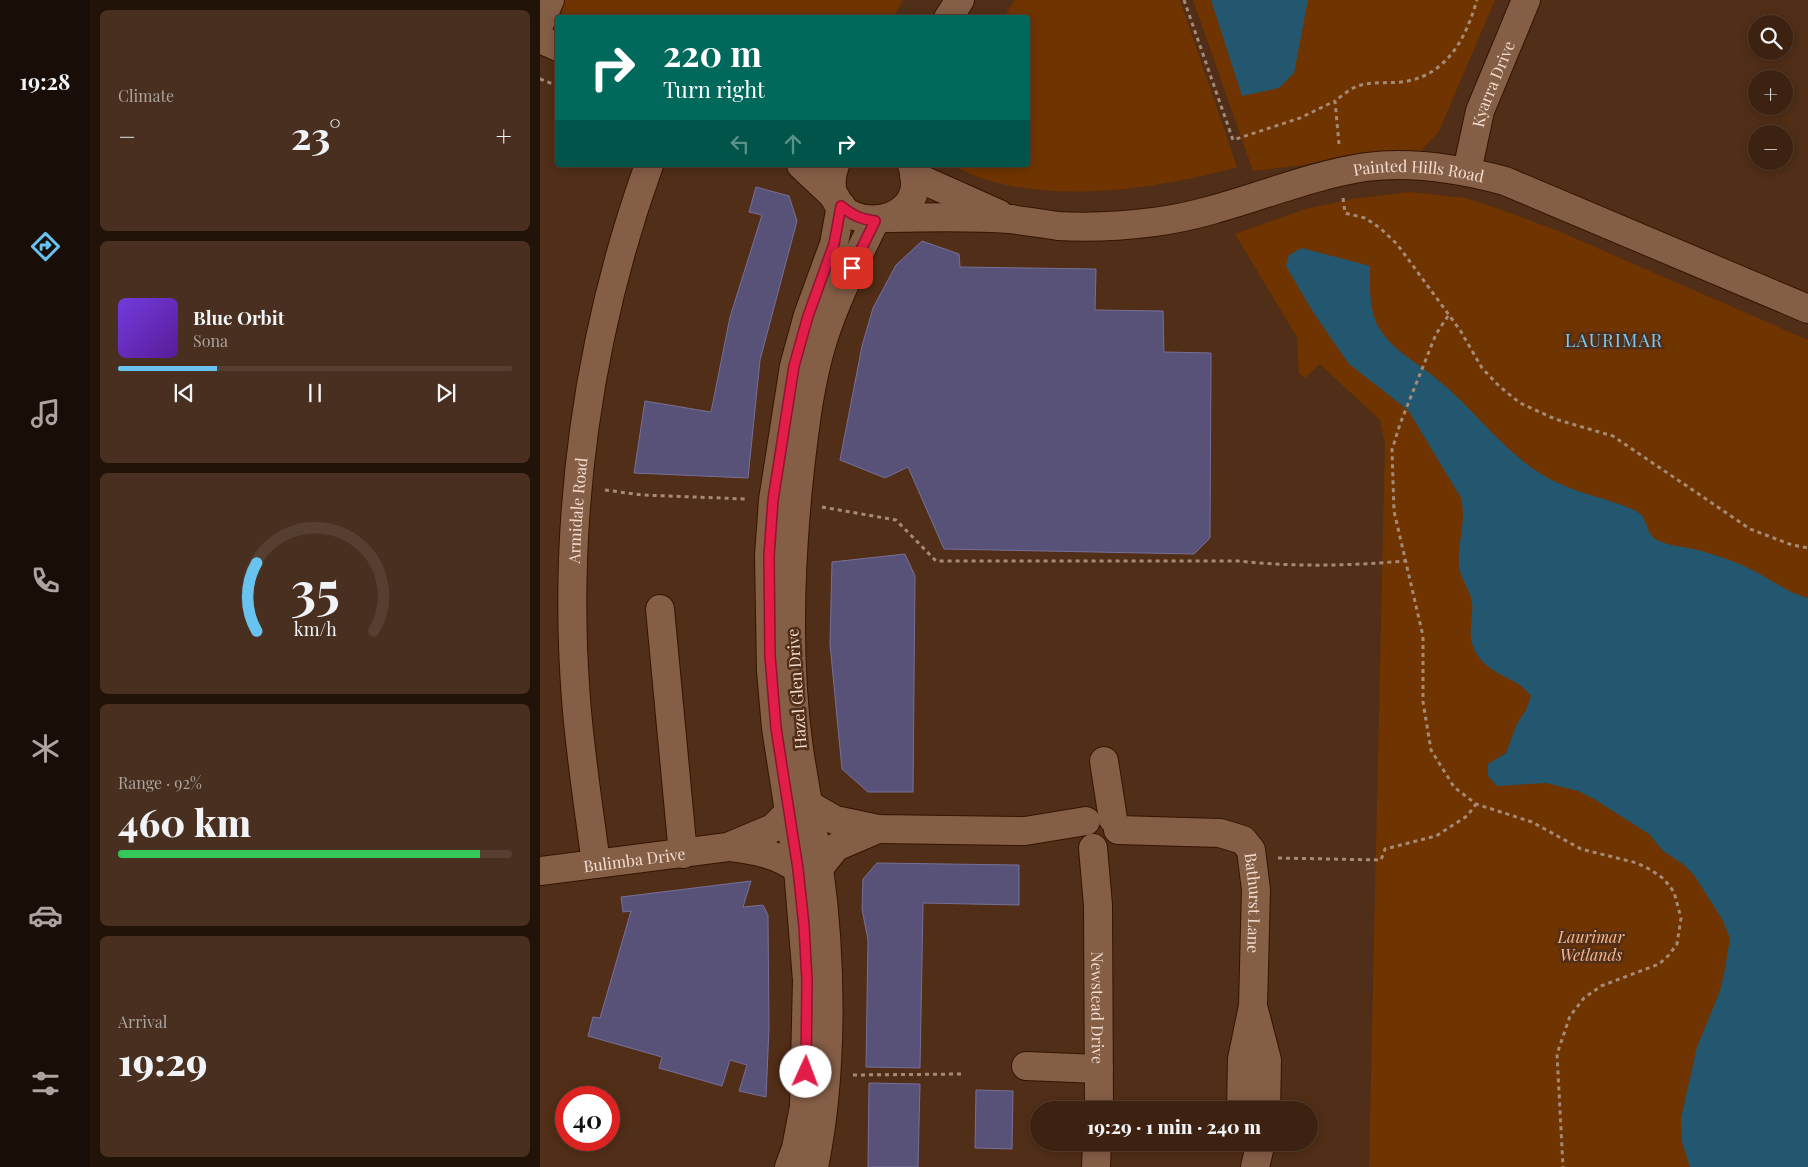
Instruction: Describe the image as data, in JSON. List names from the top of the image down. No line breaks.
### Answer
{"streets":{"street":["Kyarra Drive","Painted Hills Road","Armidale Road","Hazel Glen Drive","Bulimba Drive","Bathurst Lane","Newstead Drive"]},"crossings":[["Kyarra Drive","Painted Hills Road"],["Painted Hills Road","Hazel Glen Drive"],["Armidale Road","Bulimba Drive"],["Hazel Glen Drive","Bulimba Drive"],["Bathurst Lane","Newstead Drive"]],"districts":["LAURIMAR"],"parks":["Laurimar Wetlands"],"page":{"tabs":"19:28","tile":["Climate",["Range · 92%","460 km"],["Arrival","19:29"]],"map_buttons":["+","−"],"turn":["220 m","Turn right"],"heat":["−","23°","+"],"song":["Blue Orbit","Sona"],"limit":"40","trip":"19:29 · 1 min · 240 m","gauge":["35","km/h"]}}
